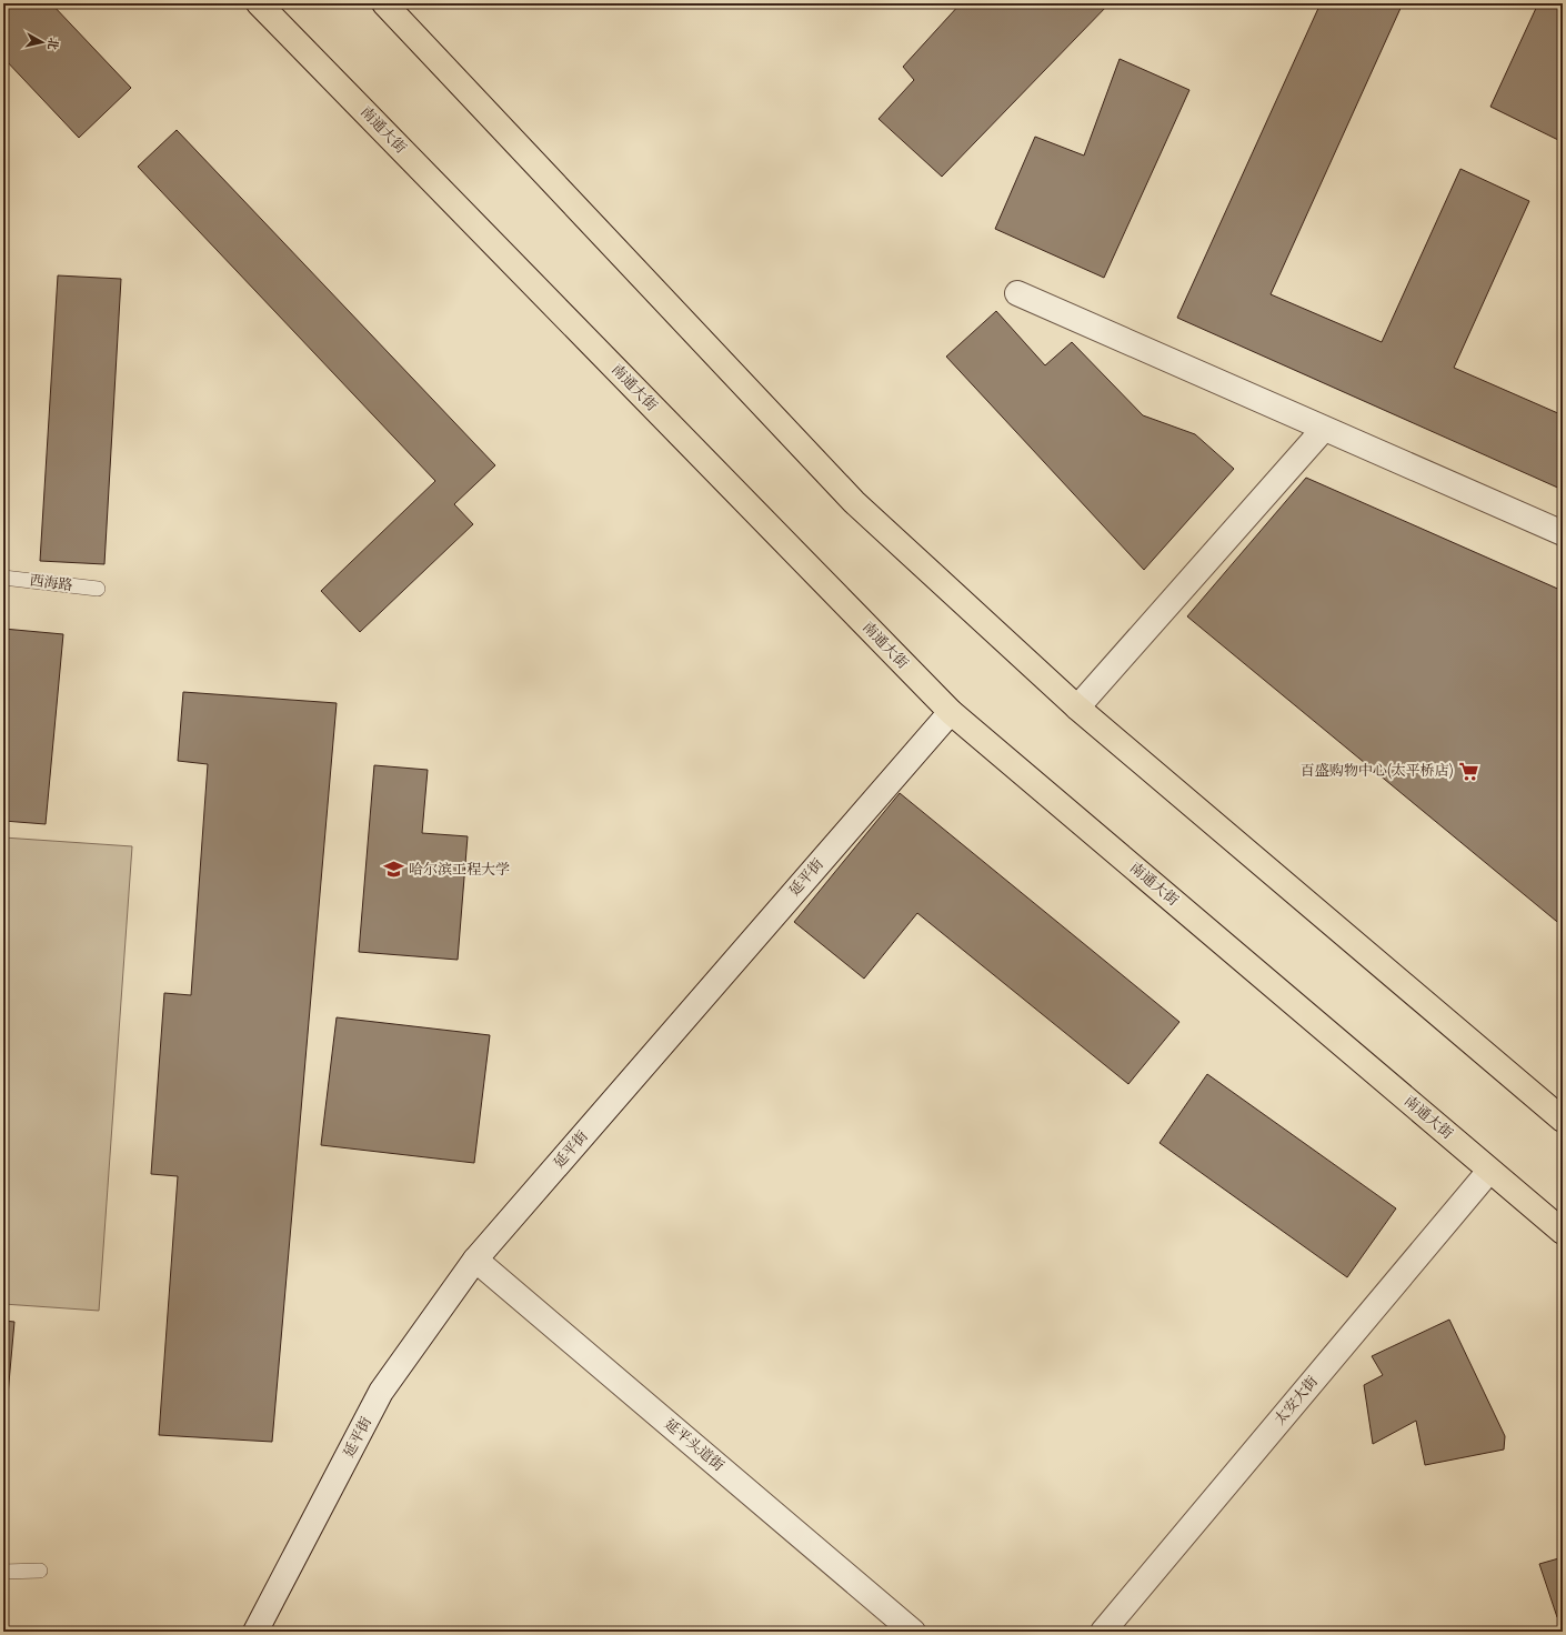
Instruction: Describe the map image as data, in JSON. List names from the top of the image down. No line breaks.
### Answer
{"streets":{"highway":["南通大街"],"street":["延平街","太安大街","延平头道街"],"lane":["西海路"]},"crossings":[["南通大街","延平街"],["南通大街","太安大街"],["延平街","延平头道街"]],"places":{"supermarket":["百盛购物中心(太平桥店)"],"school or university":["哈尔滨工程大学"]},"north":"right"}
